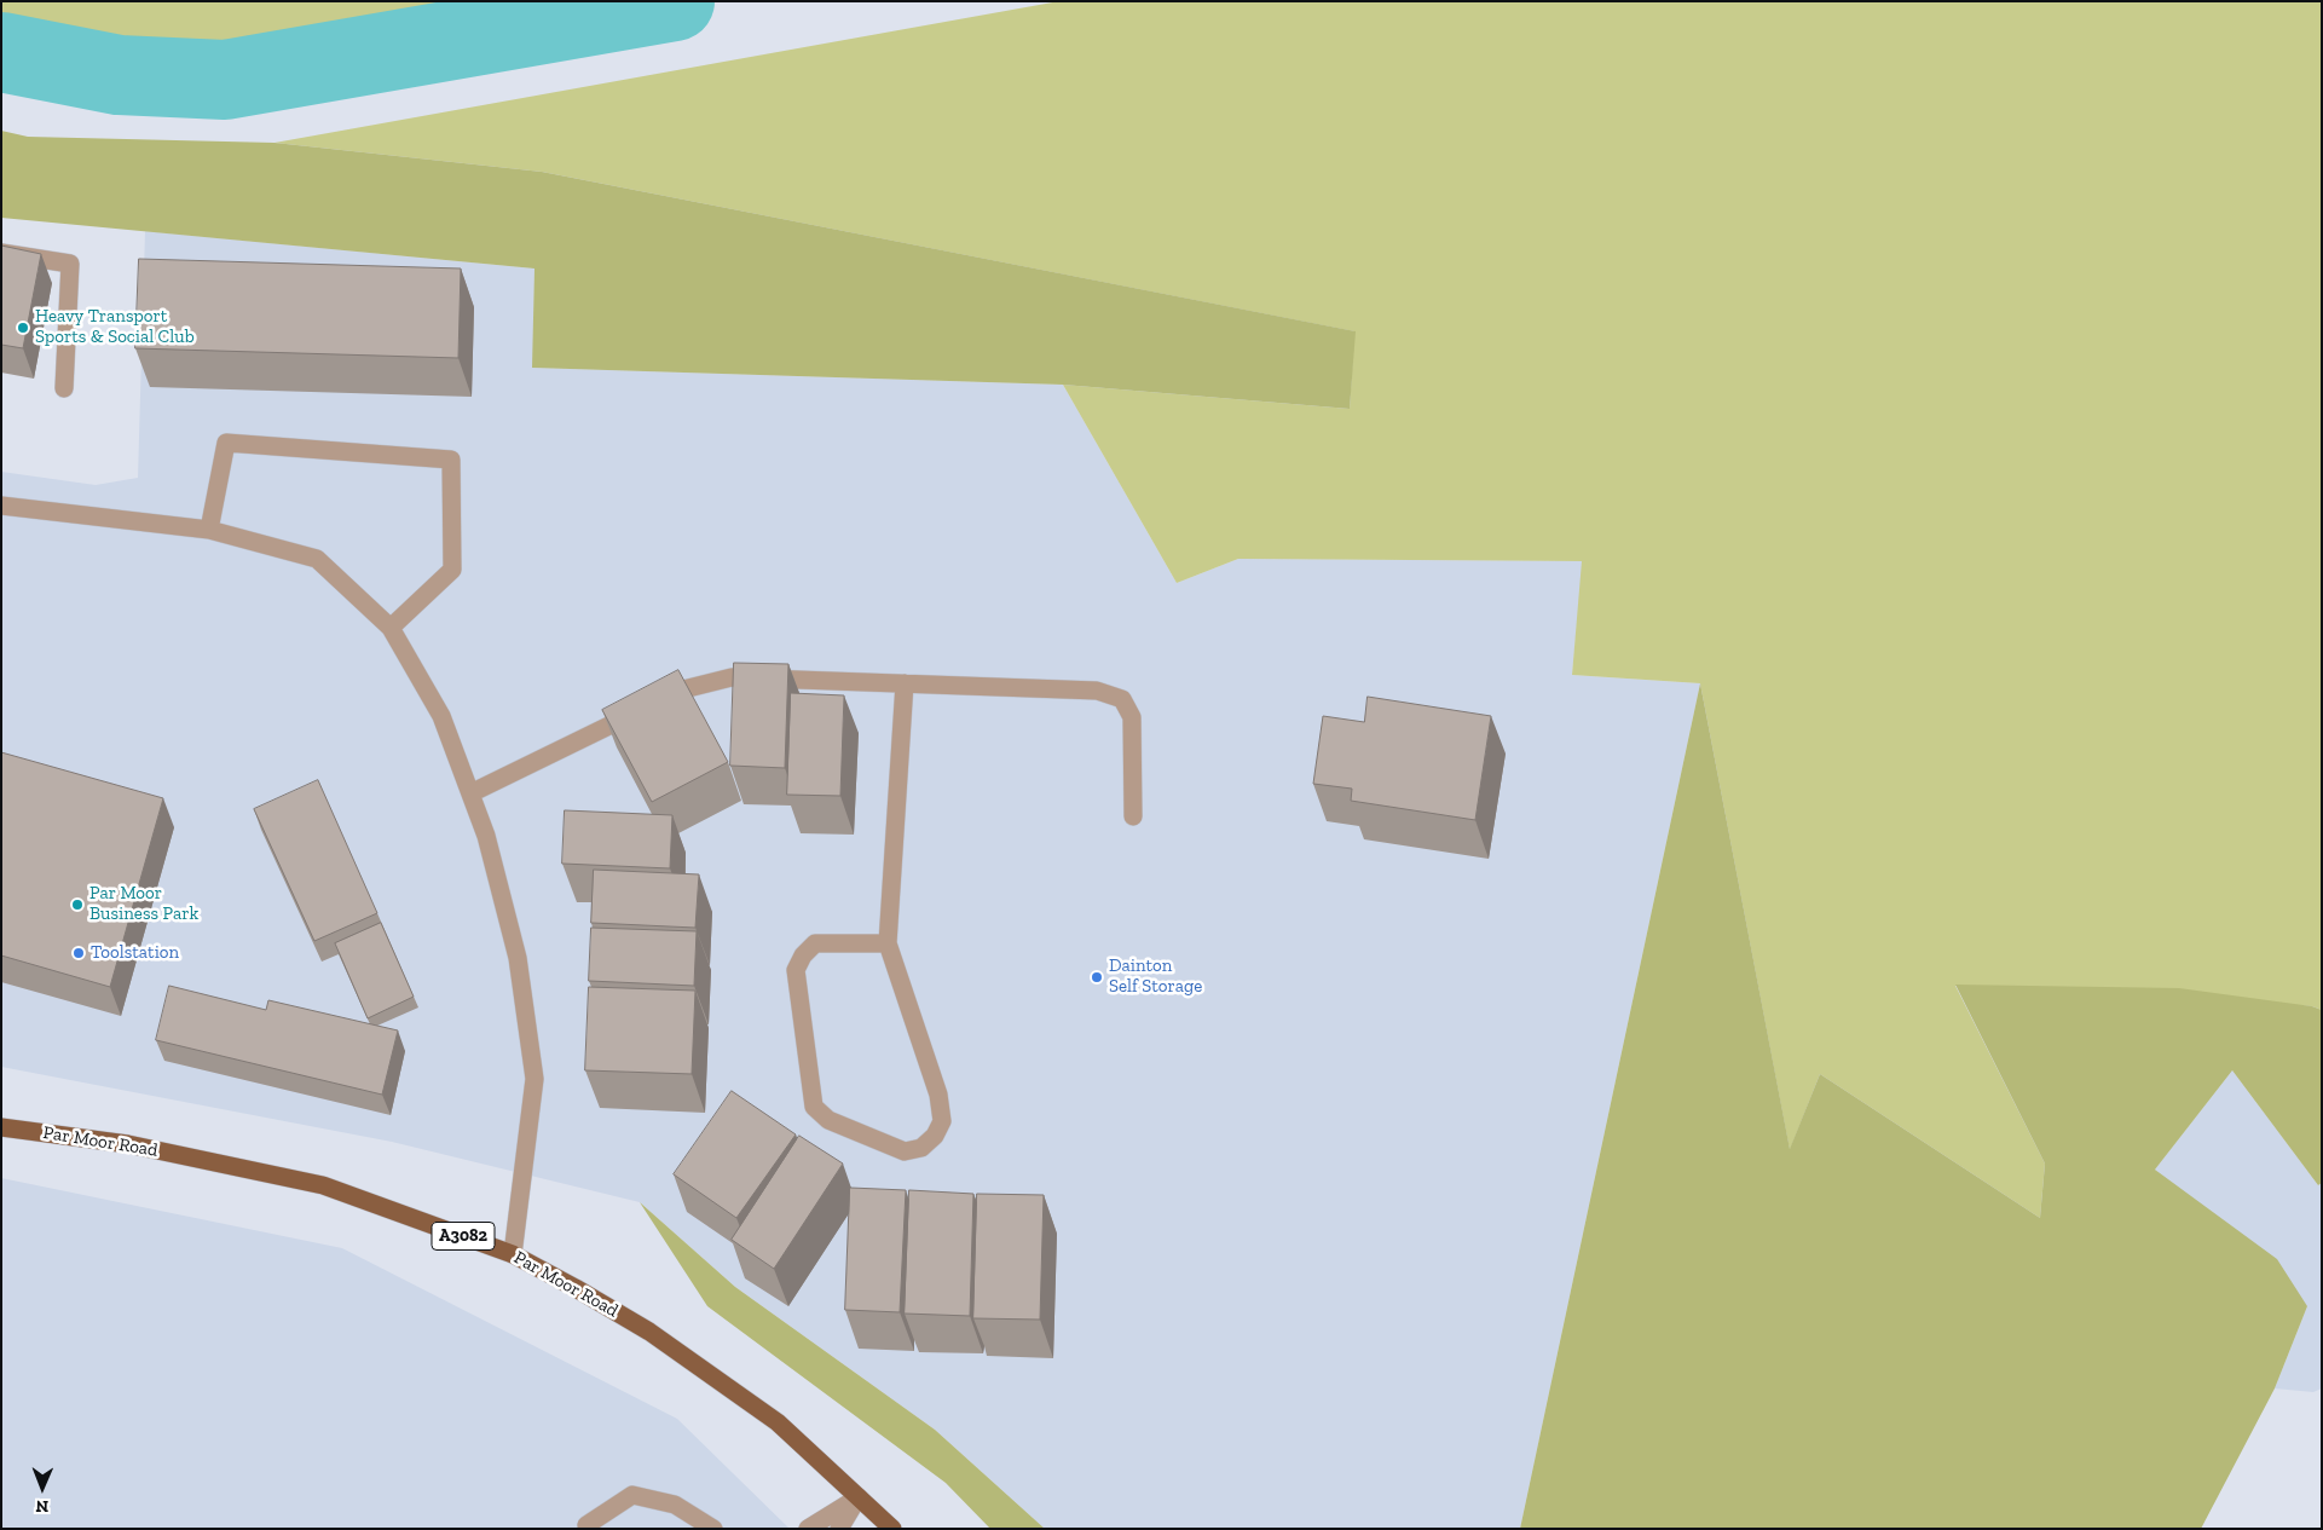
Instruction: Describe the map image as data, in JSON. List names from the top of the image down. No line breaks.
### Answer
{"streets":{"main road":["Par Moor Road","A3082"]},"places":["Heavy Transport Sports & Social Club","Par Moor Business Park","Toolstation","Dainton Self Storage"],"north":"bottom"}
